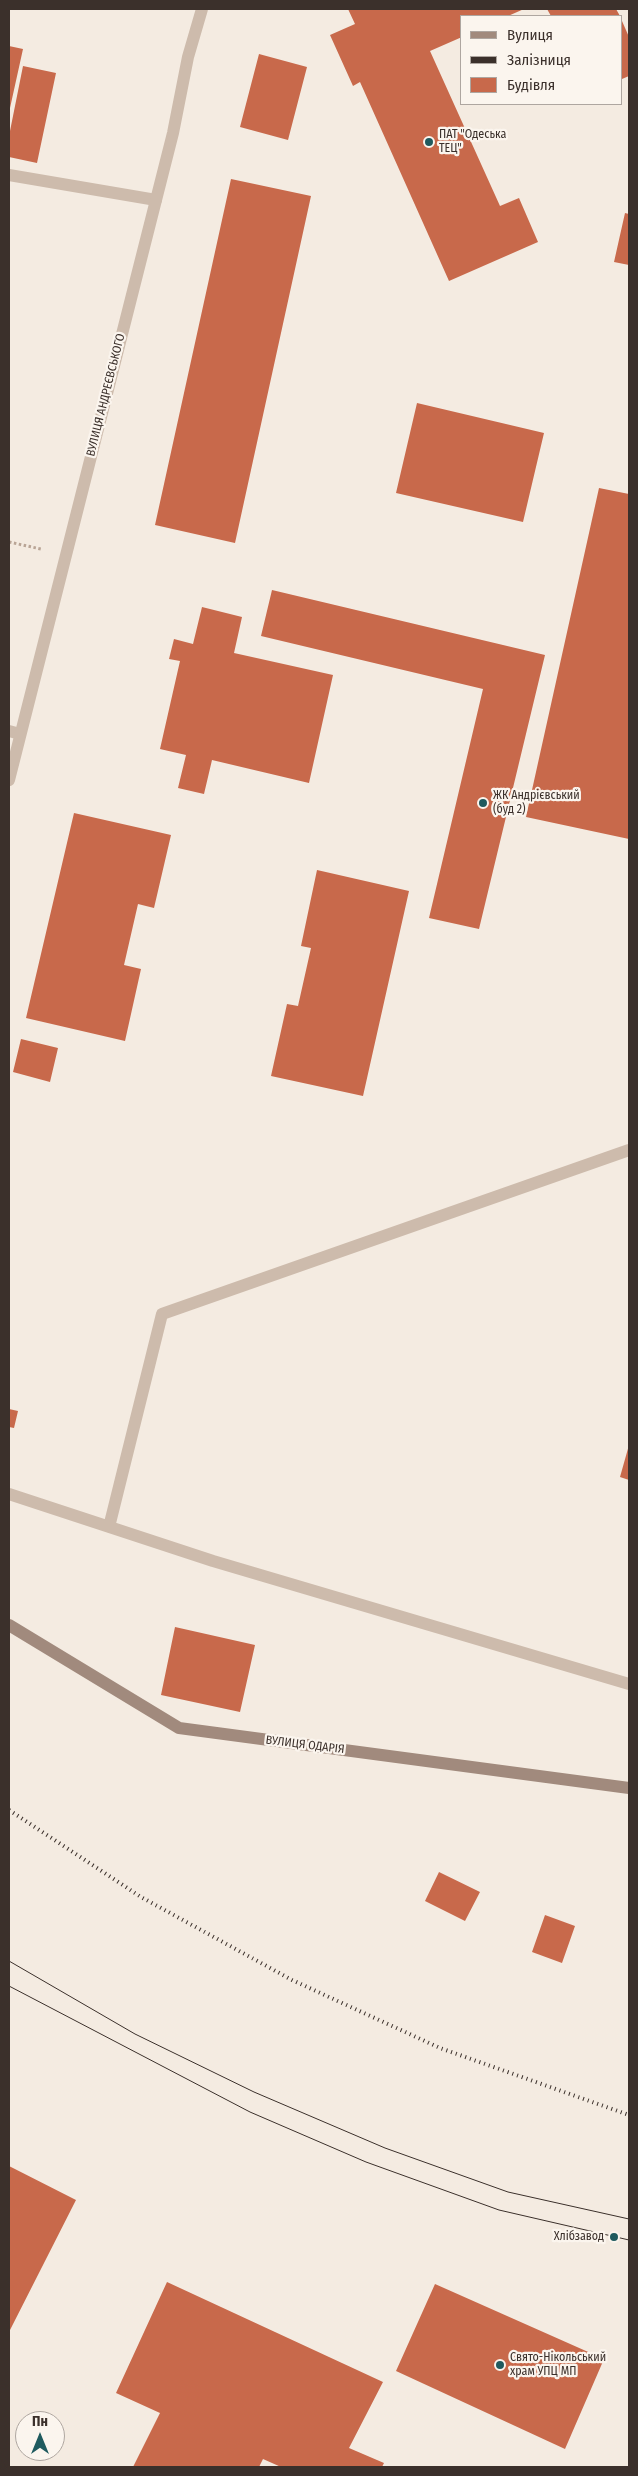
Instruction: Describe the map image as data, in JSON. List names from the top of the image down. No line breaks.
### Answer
{"streets":{"street":["ВУЛИЦЯ АНДРЕЄВСЬКОГО","ВУЛИЦЯ ОДАРІЯ"]},"places":["ПАТ \"Одеська ТЕЦ\"","ЖК Андрієвський (буд 2)","Хлібзавод","Свято-Нікольський храм УПЦ МП"],"legend":["Вулиця","Залізниця","Будівля"],"north":"top"}
